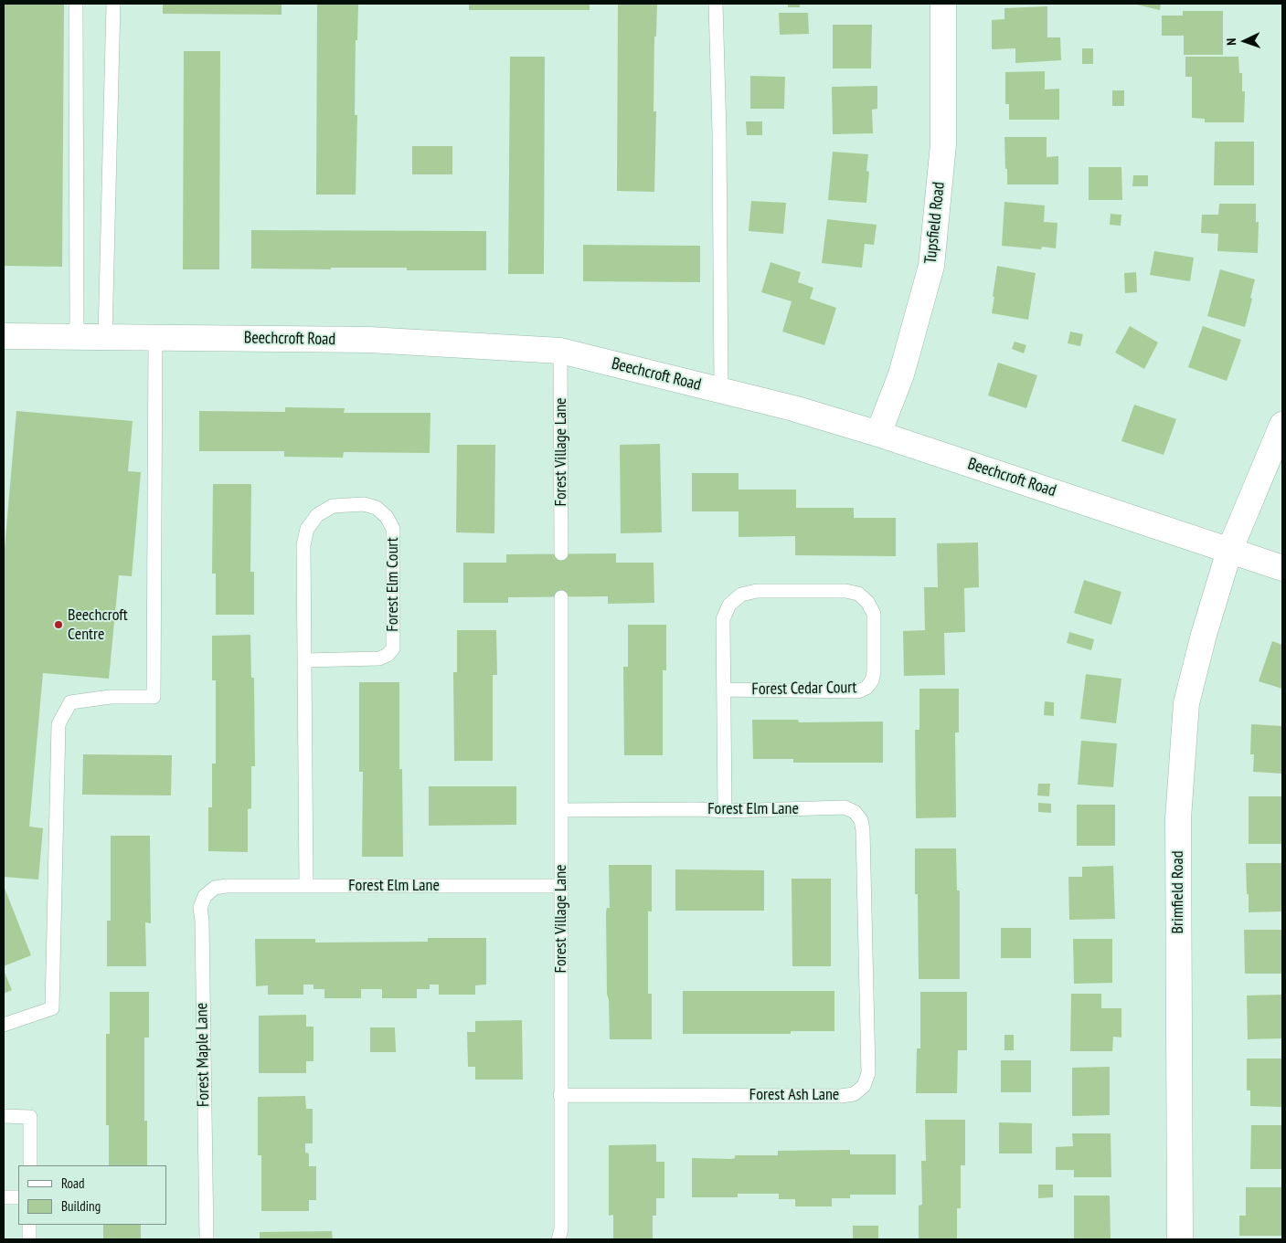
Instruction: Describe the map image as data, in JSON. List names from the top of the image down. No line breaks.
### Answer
{"streets":{"street":["Tupsfield Road","Beechcroft Road","Brimfield Road"],"lane":["Forest Village Lane","Forest Elm Court","Forest Cedar Court","Forest Elm Lane","Forest Maple Lane","Forest Ash Lane"]},"crossings":[["Tupsfield Road","Beechcroft Road"],["Beechcroft Road","Forest Village Lane"],["Beechcroft Road","Brimfield Road"],["Forest Village Lane","Forest Elm Lane"],["Forest Village Lane","Forest Ash Lane"],["Forest Elm Court","Forest Elm Lane"],["Forest Cedar Court","Forest Elm Lane"],["Forest Elm Lane","Forest Maple Lane"],["Forest Elm Lane","Forest Ash Lane"]],"places":["Beechcroft Centre"],"legend":["Road","Building"],"north":"left"}
